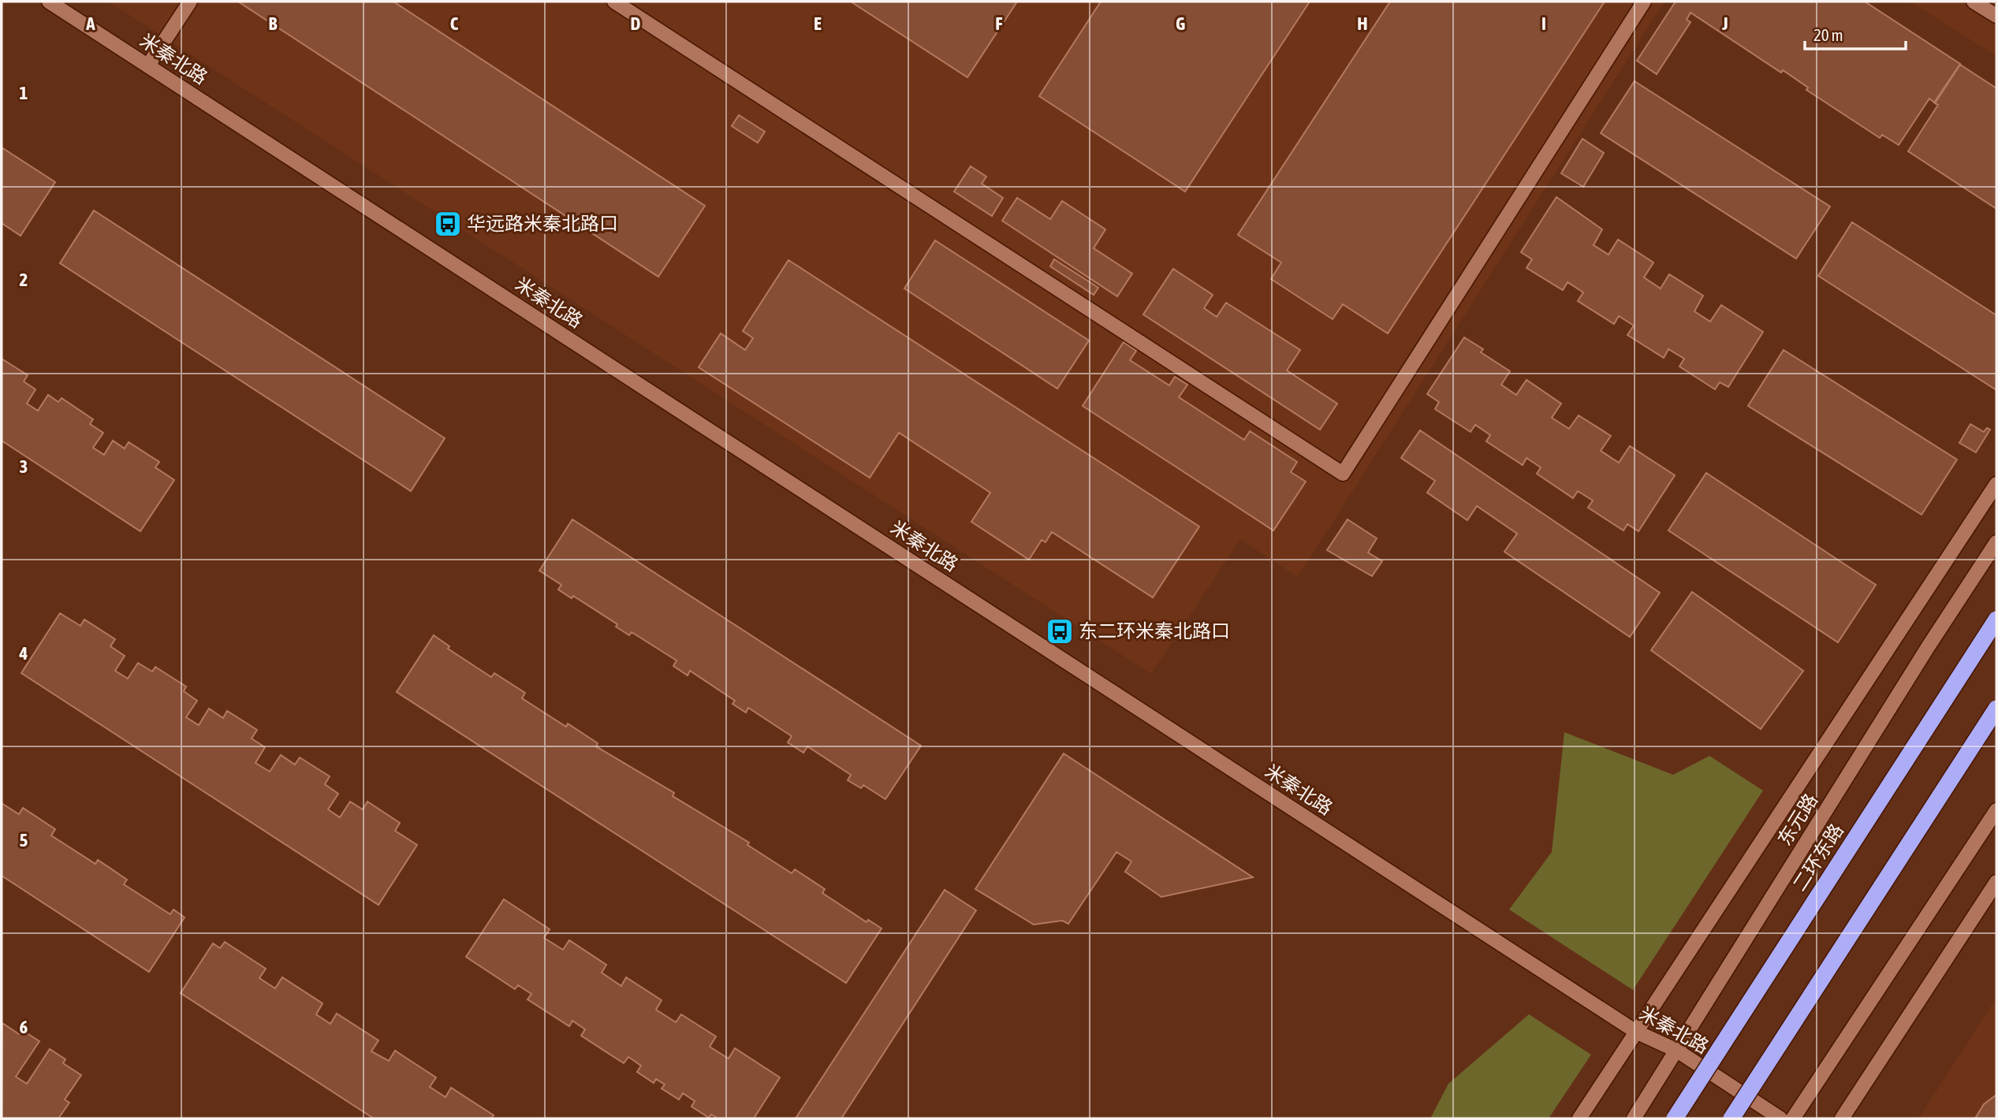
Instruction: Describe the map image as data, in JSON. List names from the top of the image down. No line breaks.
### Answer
{"streets":{"highway":["二环东路"],"street":["米秦北路","东元路"]},"crossings":[["米秦北路","东元路"]],"places":{"bus stop":["华远路米秦北路口","东二环米秦北路口"]},"scale_bar":"20 m","grid":{"columns":["A","B","C","D","E","F","G","H","I","J"],"rows":["1","2","3","4","5","6"]}}
